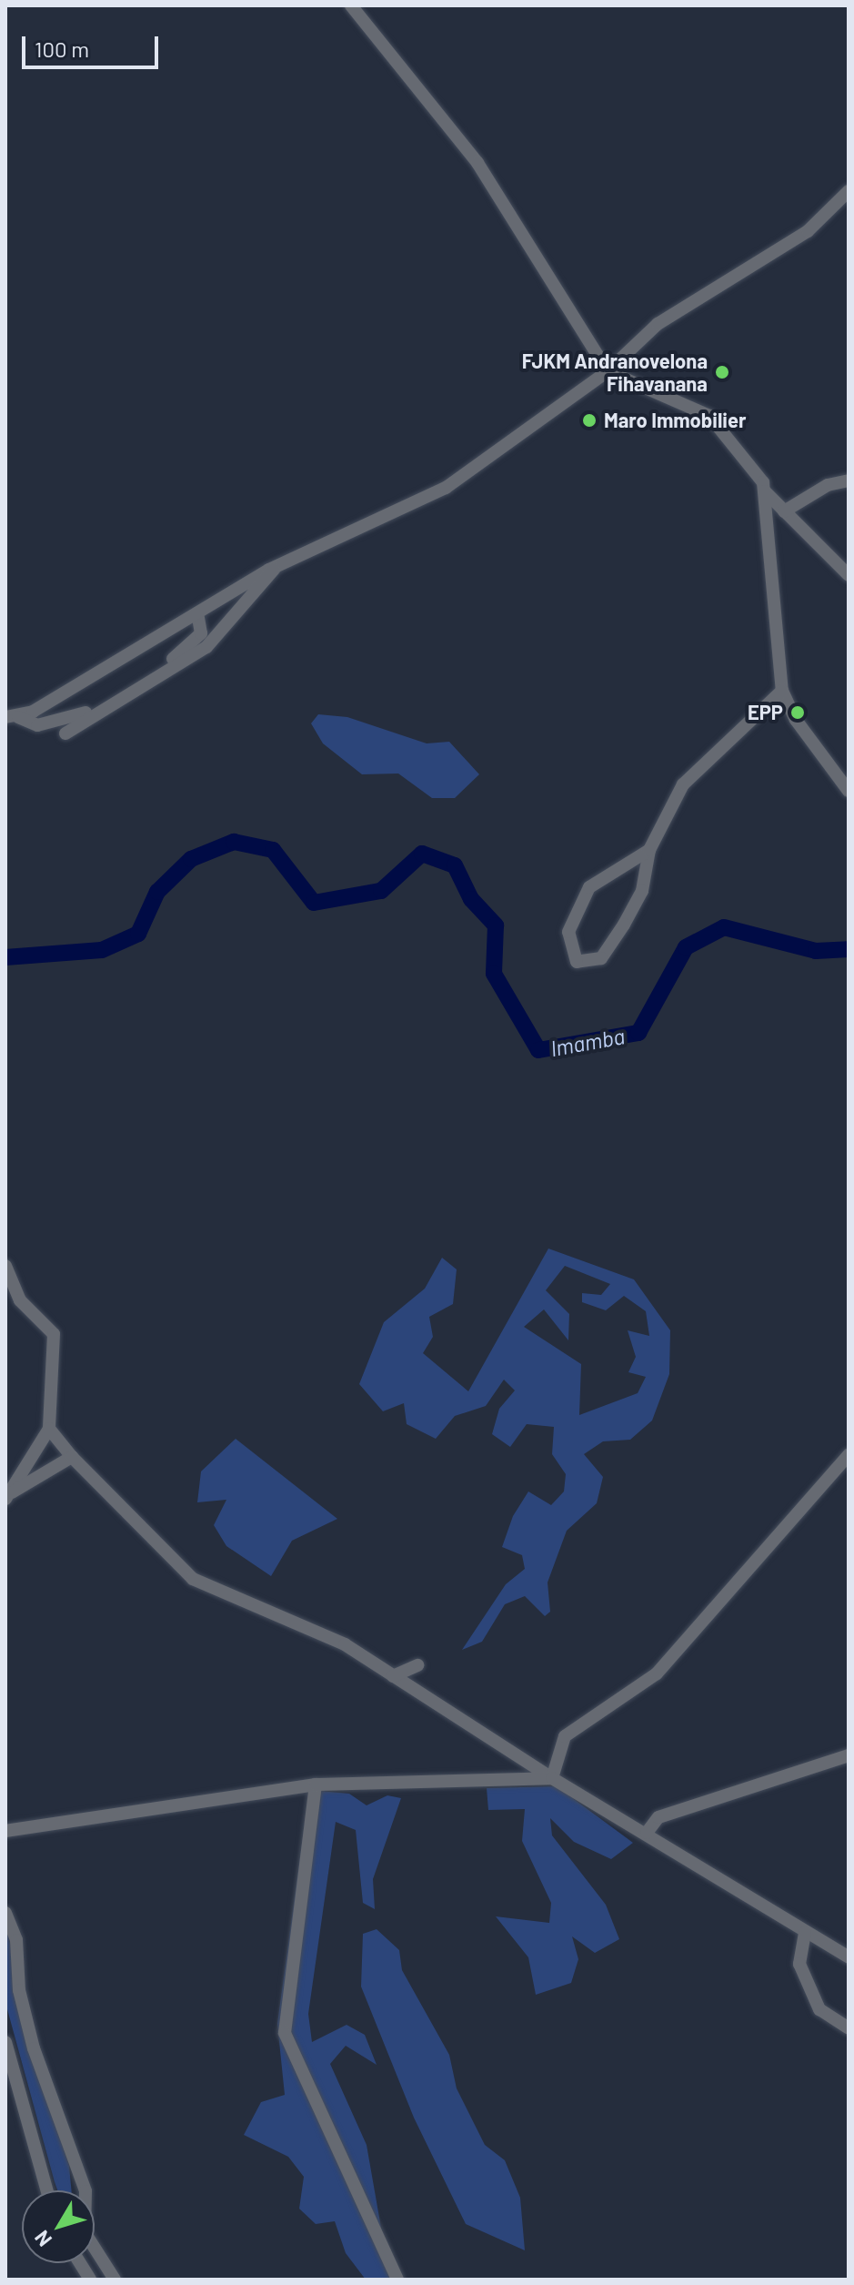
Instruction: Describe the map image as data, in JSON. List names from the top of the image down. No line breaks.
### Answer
{"water":["Imamba"],"places":["FJKM Andranovelona Fihavanana","Maro Immobilier","EPP"],"scale_bar":"100 m","north":"bottom left"}
